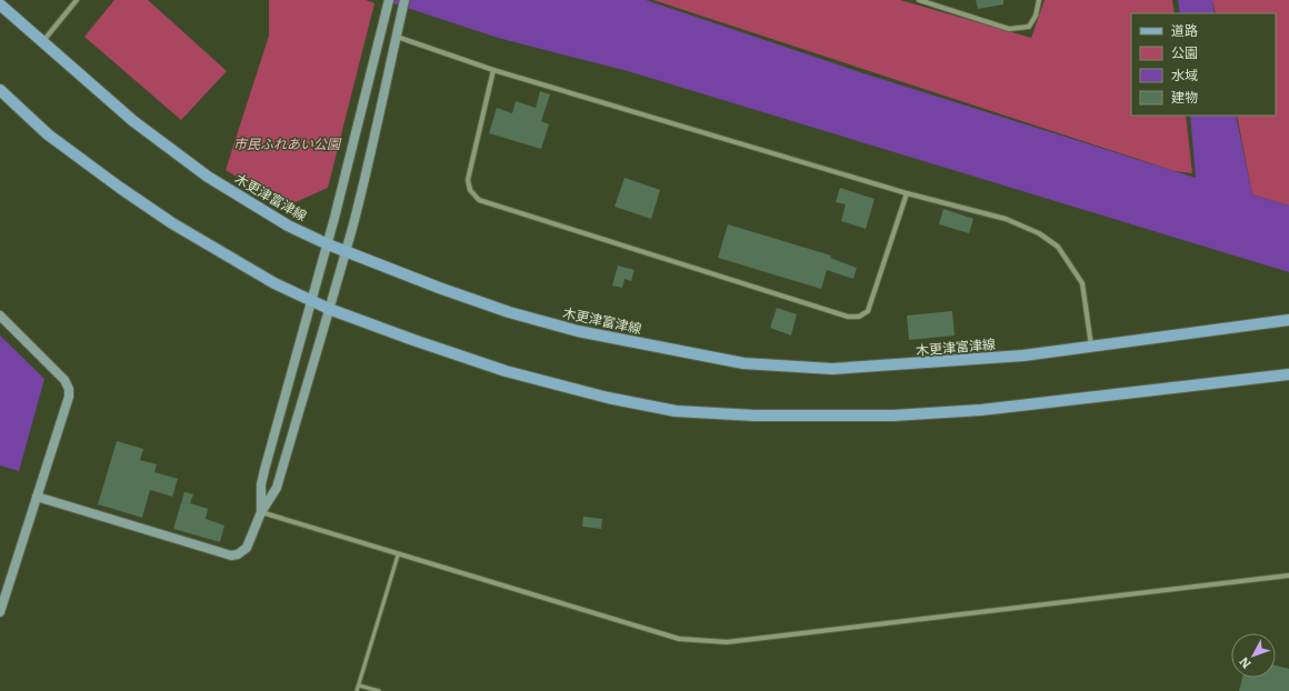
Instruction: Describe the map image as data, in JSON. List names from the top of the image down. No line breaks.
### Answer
{"streets":{"main road":["木更津富津線"]},"parks":["市民ふれあい公園"],"legend":["道路","公園","水域","建物"],"north":"bottom left"}
